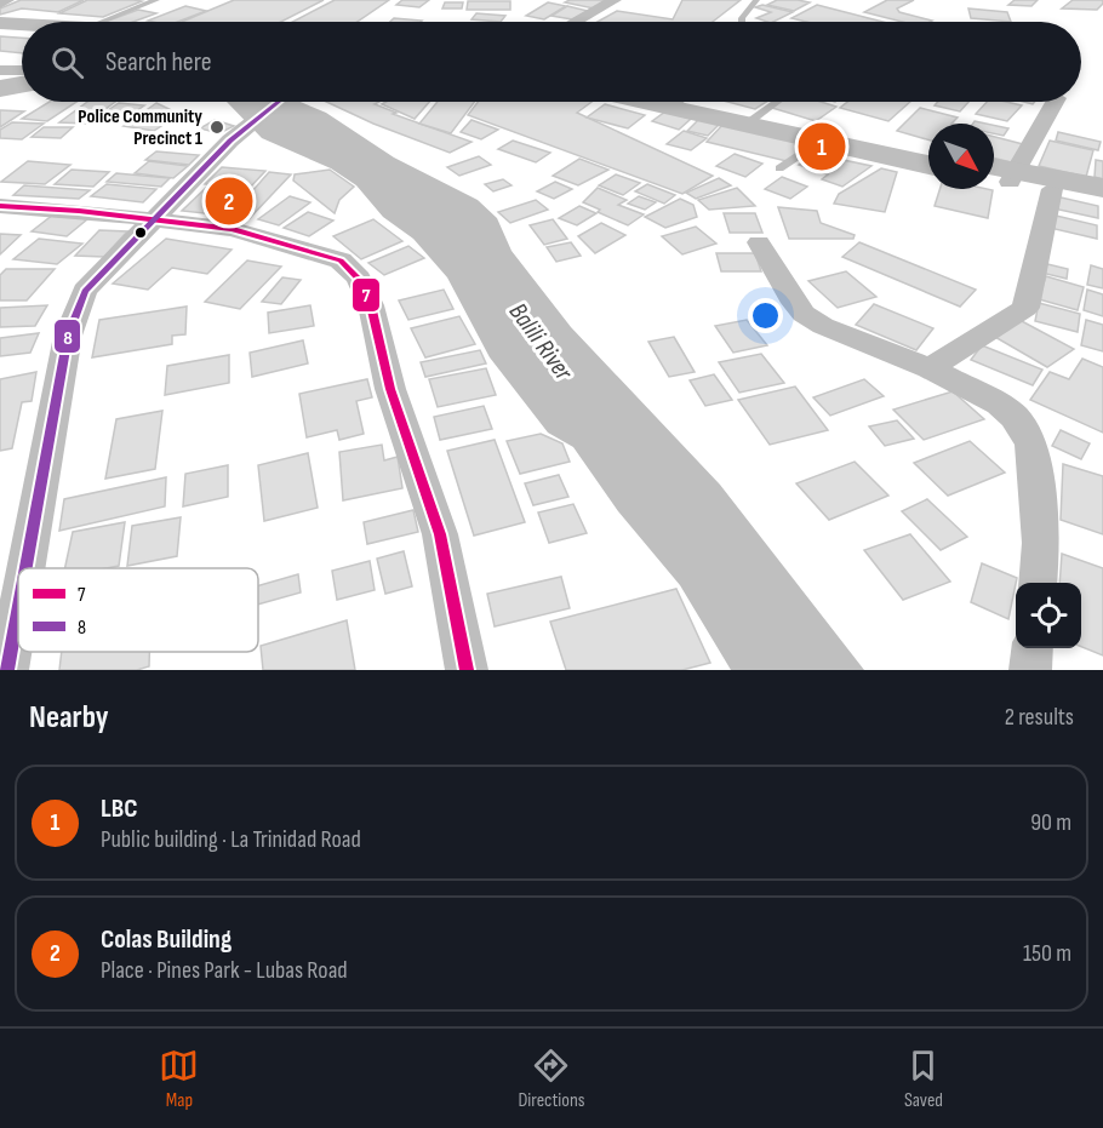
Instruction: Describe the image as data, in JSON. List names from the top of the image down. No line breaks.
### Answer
{"water":["Balili River"],"places":["Police Community Precinct 1"],"lines":["transit line 8","transit line 7"],"legend":["7","8"],"north":"bottom right","page":{"search":"Search here","pins":["1","2"],"heading":["Nearby","2 results"],"list":[{"mark":"1","name":"LBC","note":"Public building · La Trinidad Road","value":"90 m"},{"mark":"2","name":"Colas Building","note":"Place · Pines Park - Lubas Road","value":"150 m"}],"nav":["Map","Directions","Saved"]}}
